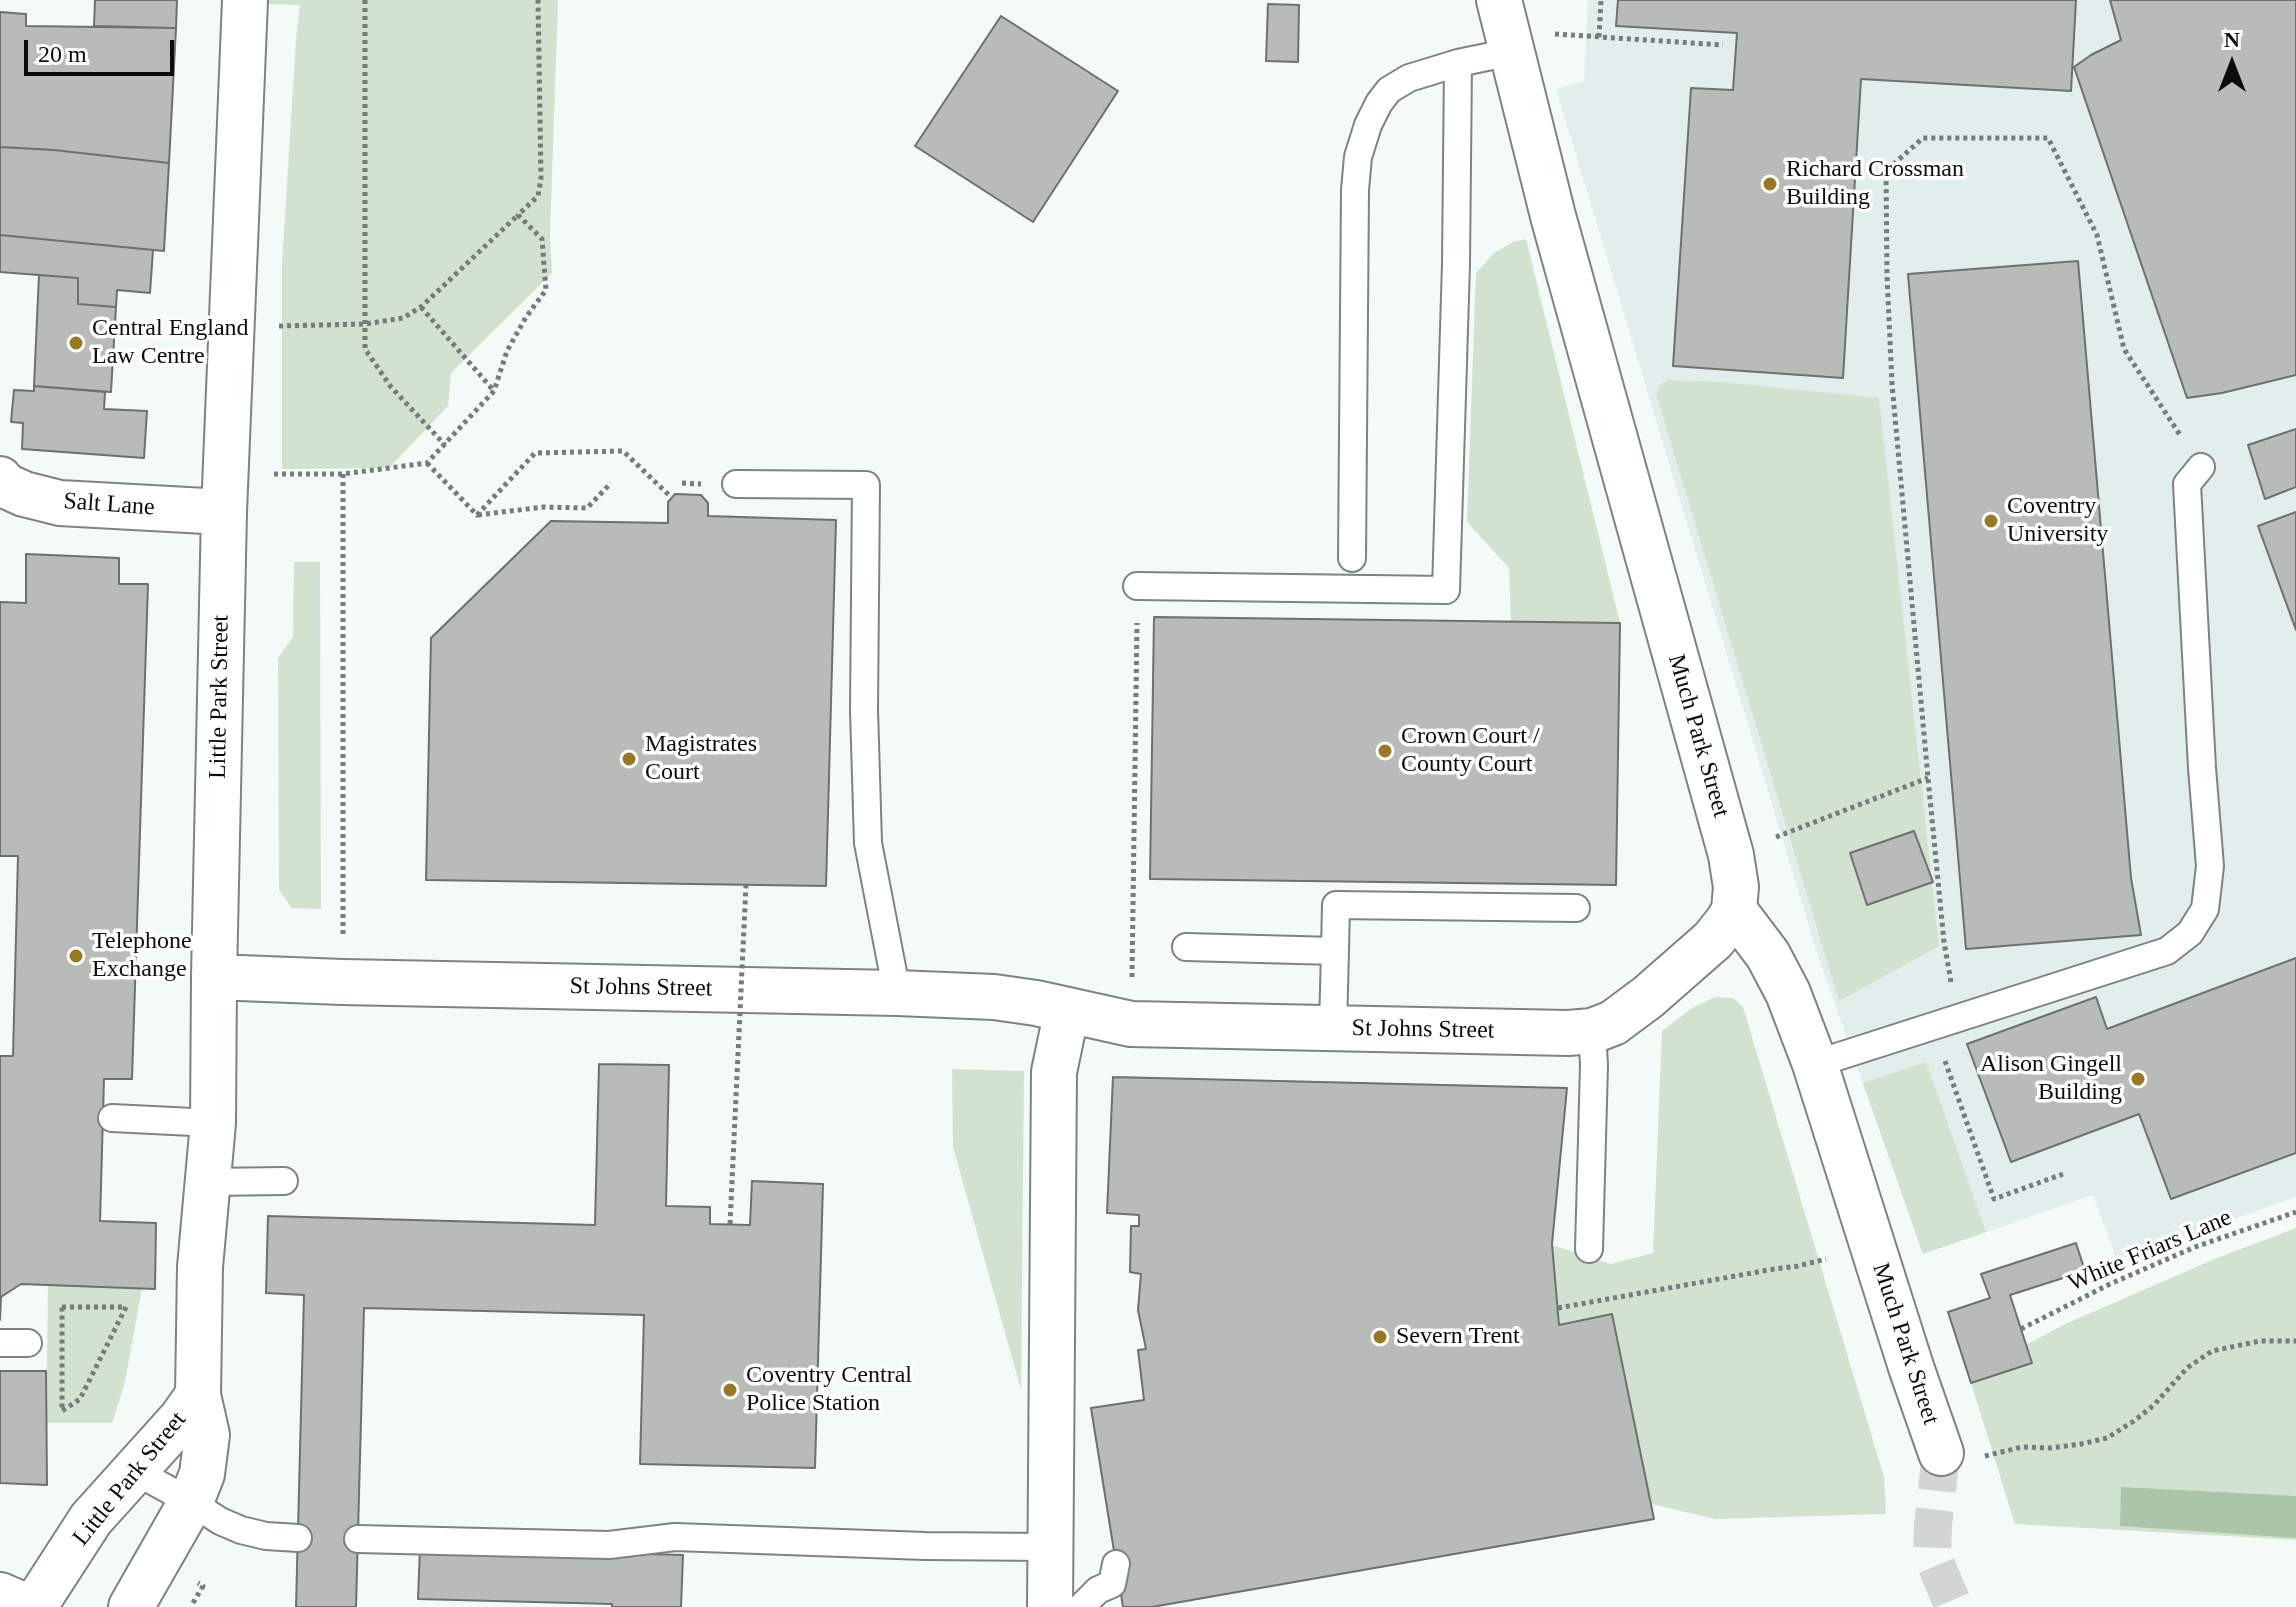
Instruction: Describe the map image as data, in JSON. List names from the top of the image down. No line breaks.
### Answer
{"streets":{"main road":["Salt Lane","Little Park Street","Much Park Street","St Johns Street"],"path":["White Friars Lane"]},"crossings":[["Salt Lane","Little Park Street"],["Little Park Street","St Johns Street"],["Much Park Street","St Johns Street"]],"places":["Richard Crossman Building","Central England Law Centre","Coventry University","Crown Court / County Court","Magistrates Court","Telephone Exchange","Alison Gingell Building","Severn Trent","Coventry Central Police Station"],"scale_bar":"20 m","north":"top"}
